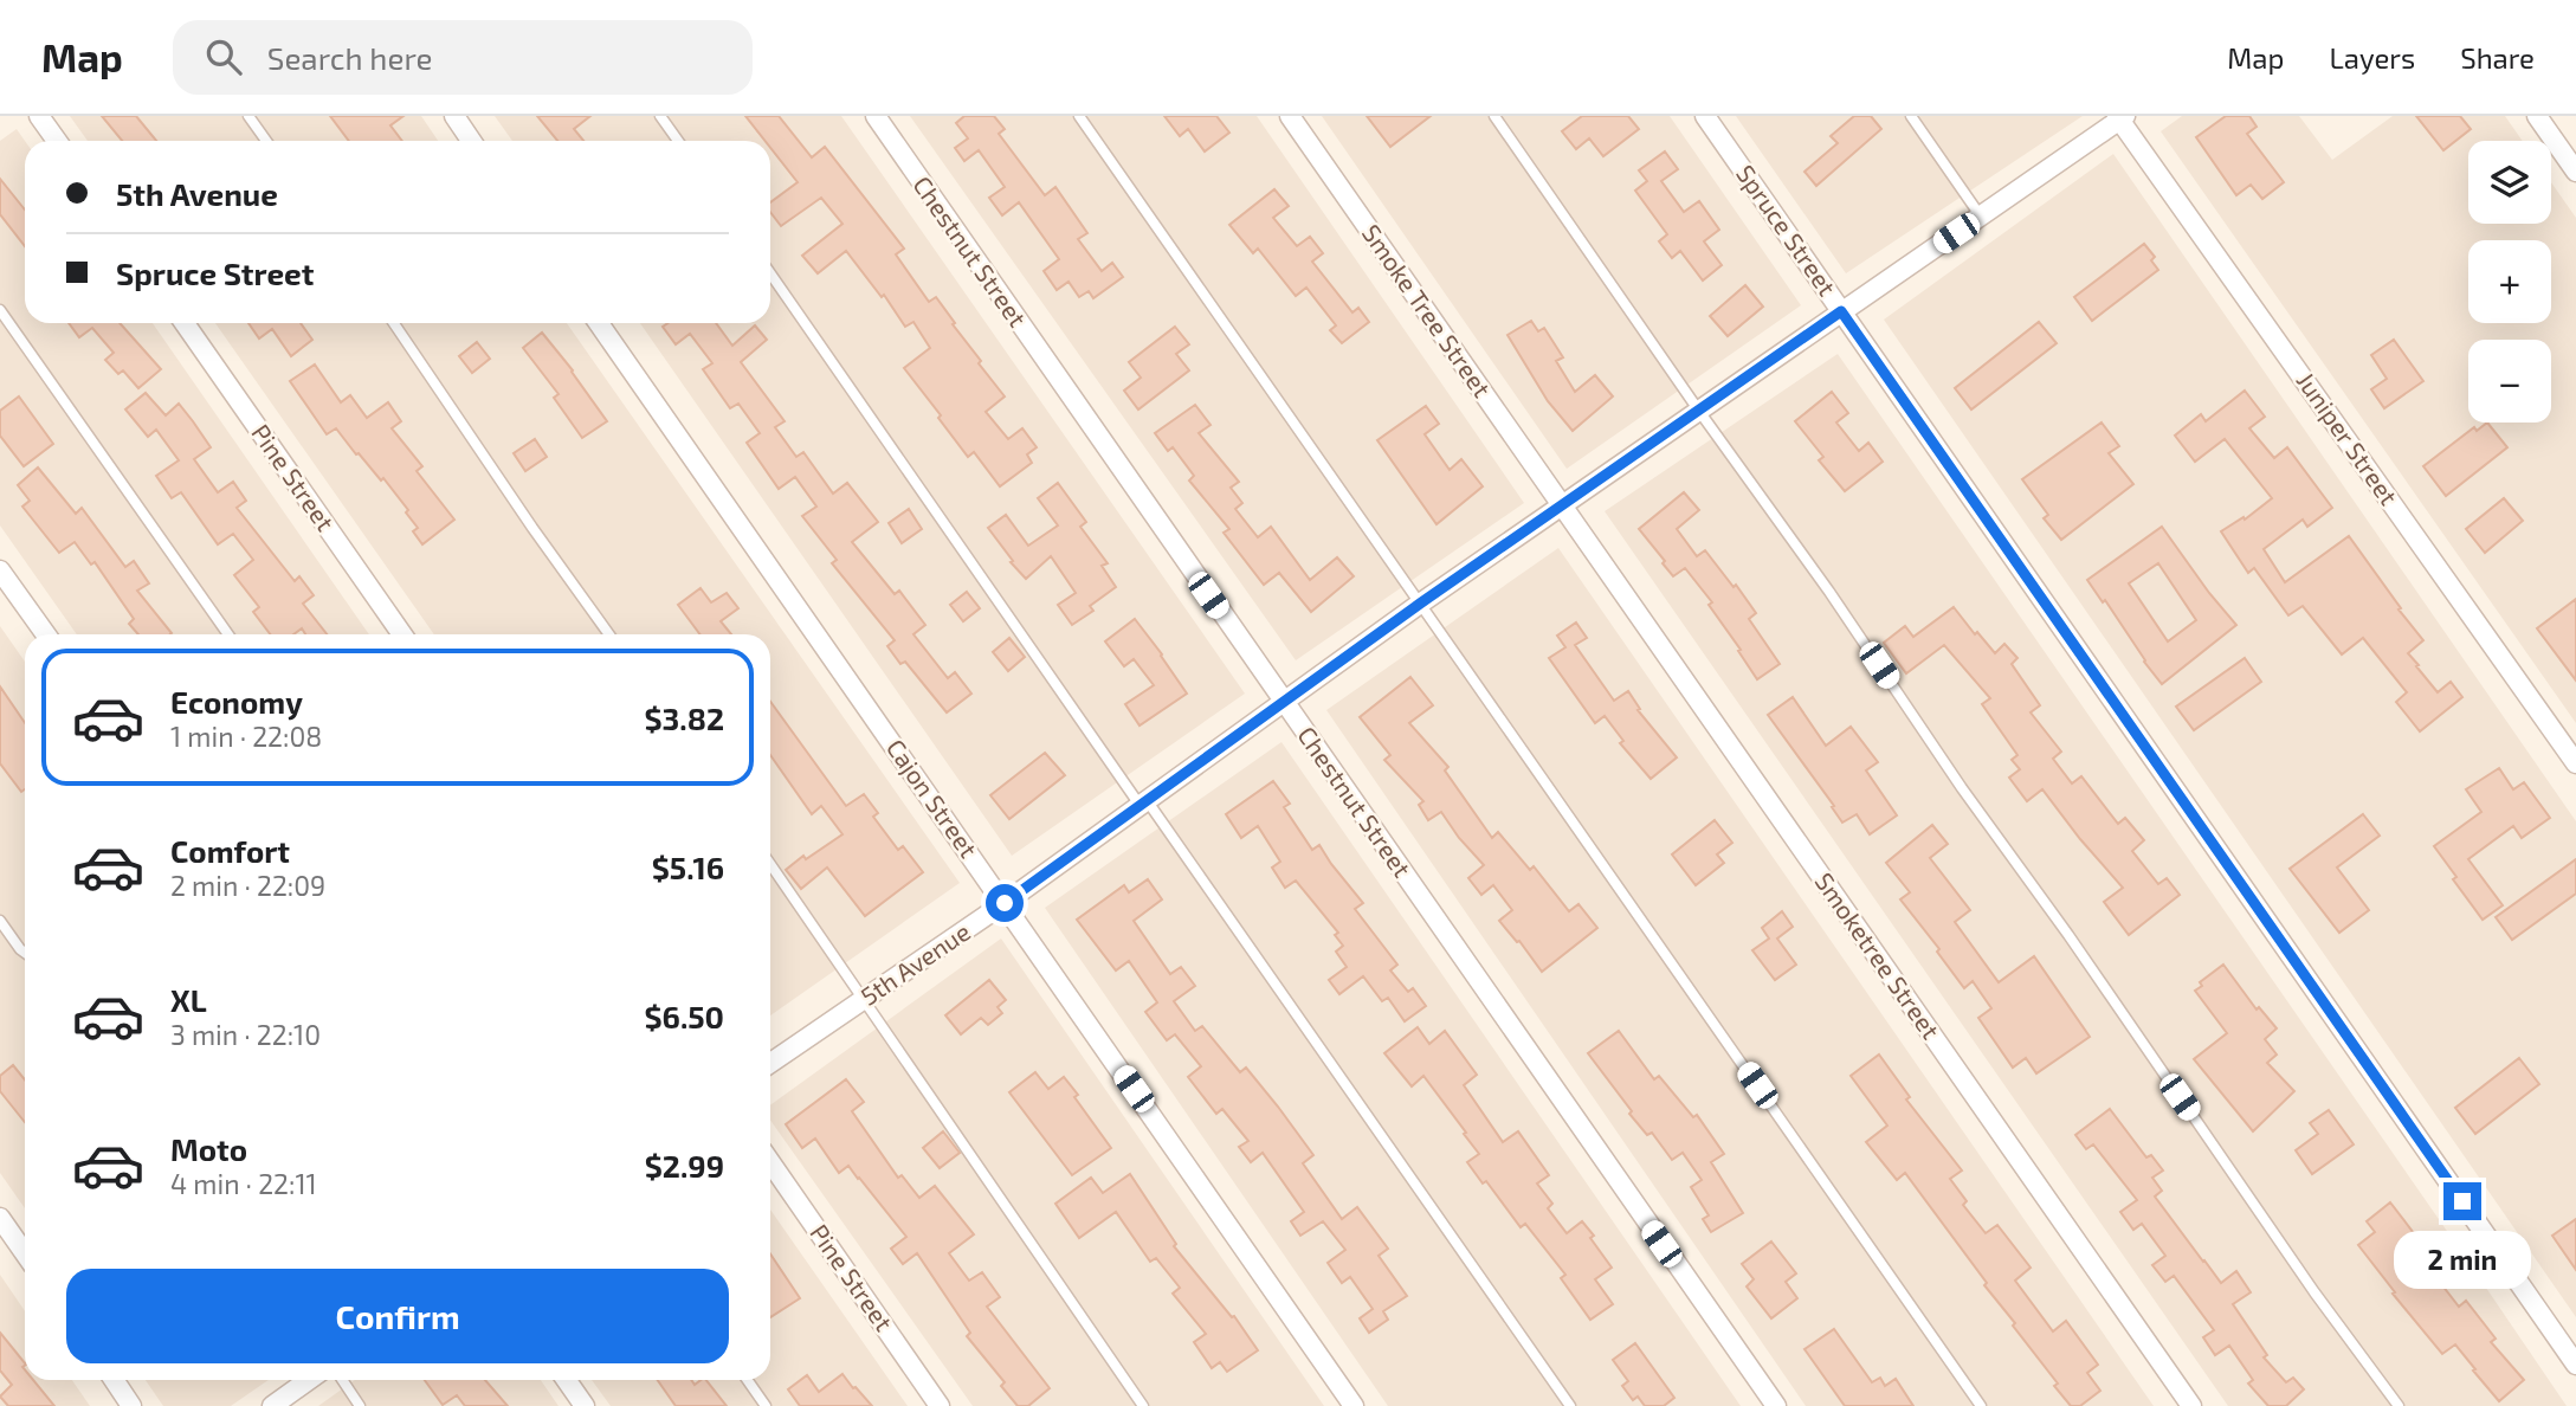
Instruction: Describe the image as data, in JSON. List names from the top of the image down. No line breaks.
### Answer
{"streets":{"street":["Spruce Street","Chestnut Street","Smoke Tree Street","Juniper Street","Pine Street","Cajon Street","Smoketree Street","5th Avenue"]},"crossings":[["Spruce Street","5th Avenue"],["Chestnut Street","5th Avenue"],["Smoke Tree Street","Smoketree Street"],["Smoke Tree Street","5th Avenue"],["Juniper Street","5th Avenue"],["Cajon Street","5th Avenue"],["Smoketree Street","5th Avenue"]],"page":{"header":"Map","search":"Search here","nav":["Map","Layers","Share"],"map_buttons":["+","−"],"banner":["5th Avenue","Spruce Street"],"list":[{"name":"Economy","note":"1 min · 22:08","value":"$3.82"},{"name":"Comfort","note":"2 min · 22:09","value":"$5.16"},{"name":"XL","note":"3 min · 22:10","value":"$6.50"},{"name":"Moto","note":"4 min · 22:11","value":"$2.99"}],"bubble":"2 min","buttons":"Confirm"}}
